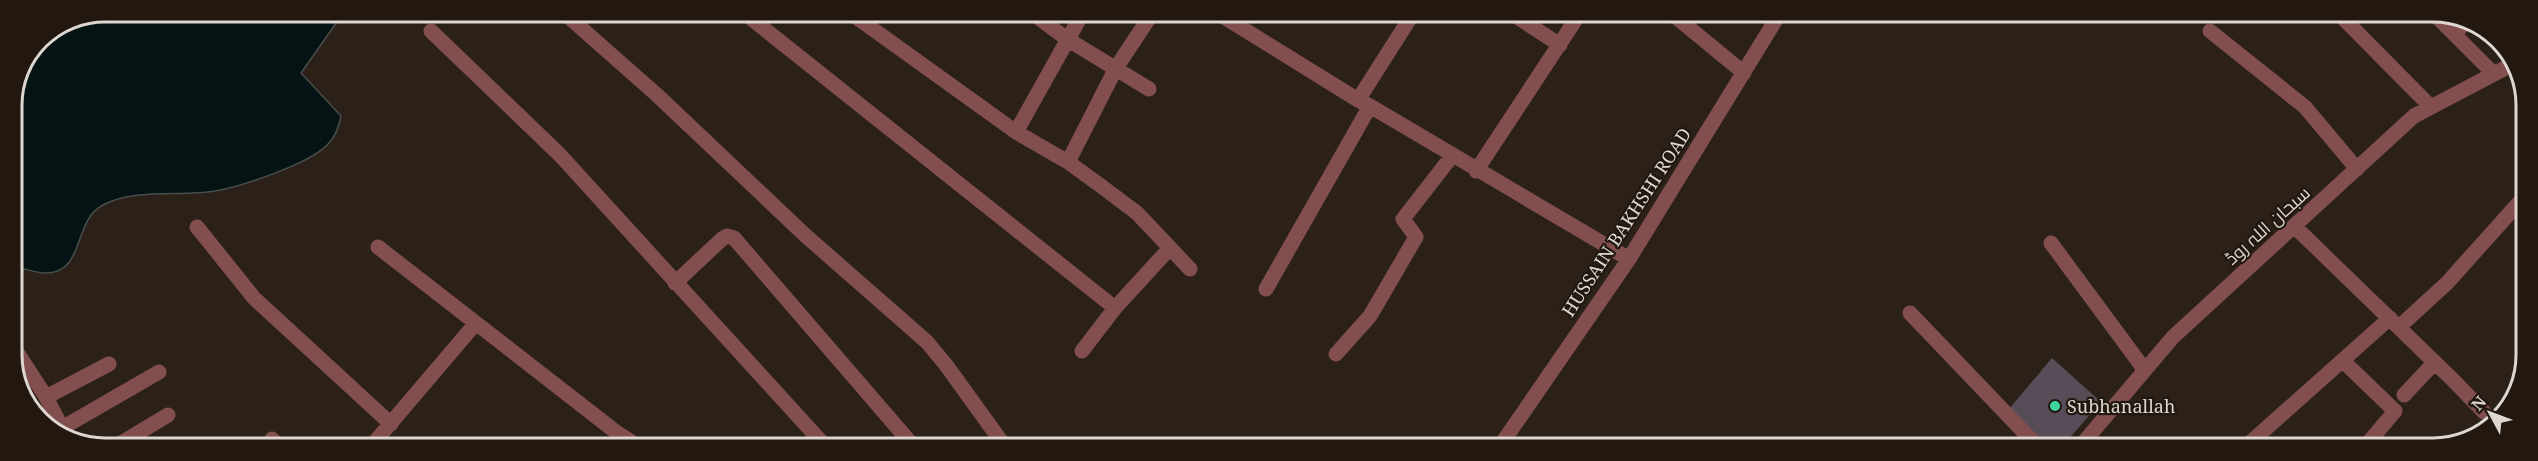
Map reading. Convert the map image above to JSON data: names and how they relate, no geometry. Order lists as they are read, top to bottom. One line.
{"streets":{"street":["HUSSAIN BAKHSHI ROAD","سبحان اللہ روڈ"]},"places":["Subhanallah"],"north":"top left"}
